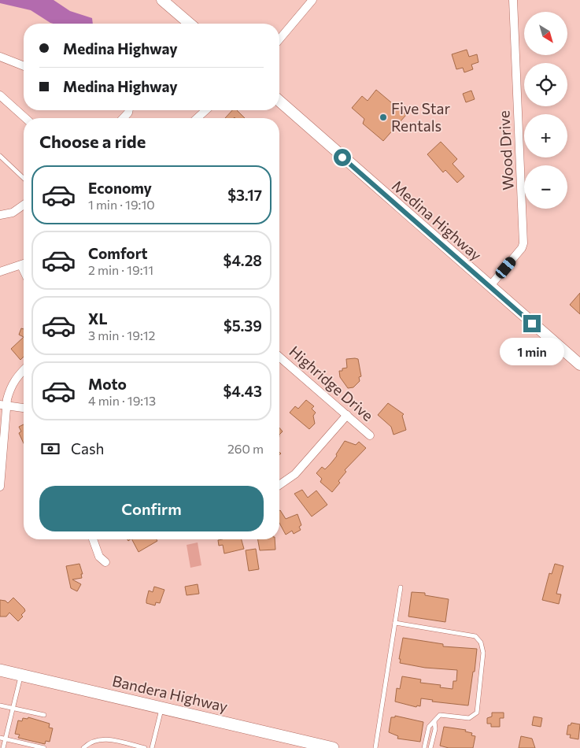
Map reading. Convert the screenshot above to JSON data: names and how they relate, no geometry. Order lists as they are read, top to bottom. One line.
{"streets":{"main road":["Medina Highway","Bandera Highway"],"street":["Wood Drive","Highridge Drive"]},"crossings":[["Wood Drive","Medina Highway"]],"places":["Five Star Rentals"],"north":"bottom right","page":{"map_buttons":["+","−"],"banner":["Medina Highway","Medina Highway"],"heading":"Choose a ride","list":[{"name":"Economy","note":"1 min · 19:10","value":"$3.17"},{"name":"Comfort","note":"2 min · 19:11","value":"$4.28"},{"name":"XL","note":"3 min · 19:12","value":"$5.39"},{"name":"Moto","note":"4 min · 19:13","value":"$4.43"}],"bubble":"1 min","pay":["Cash","260 m"],"buttons":"Confirm"}}
